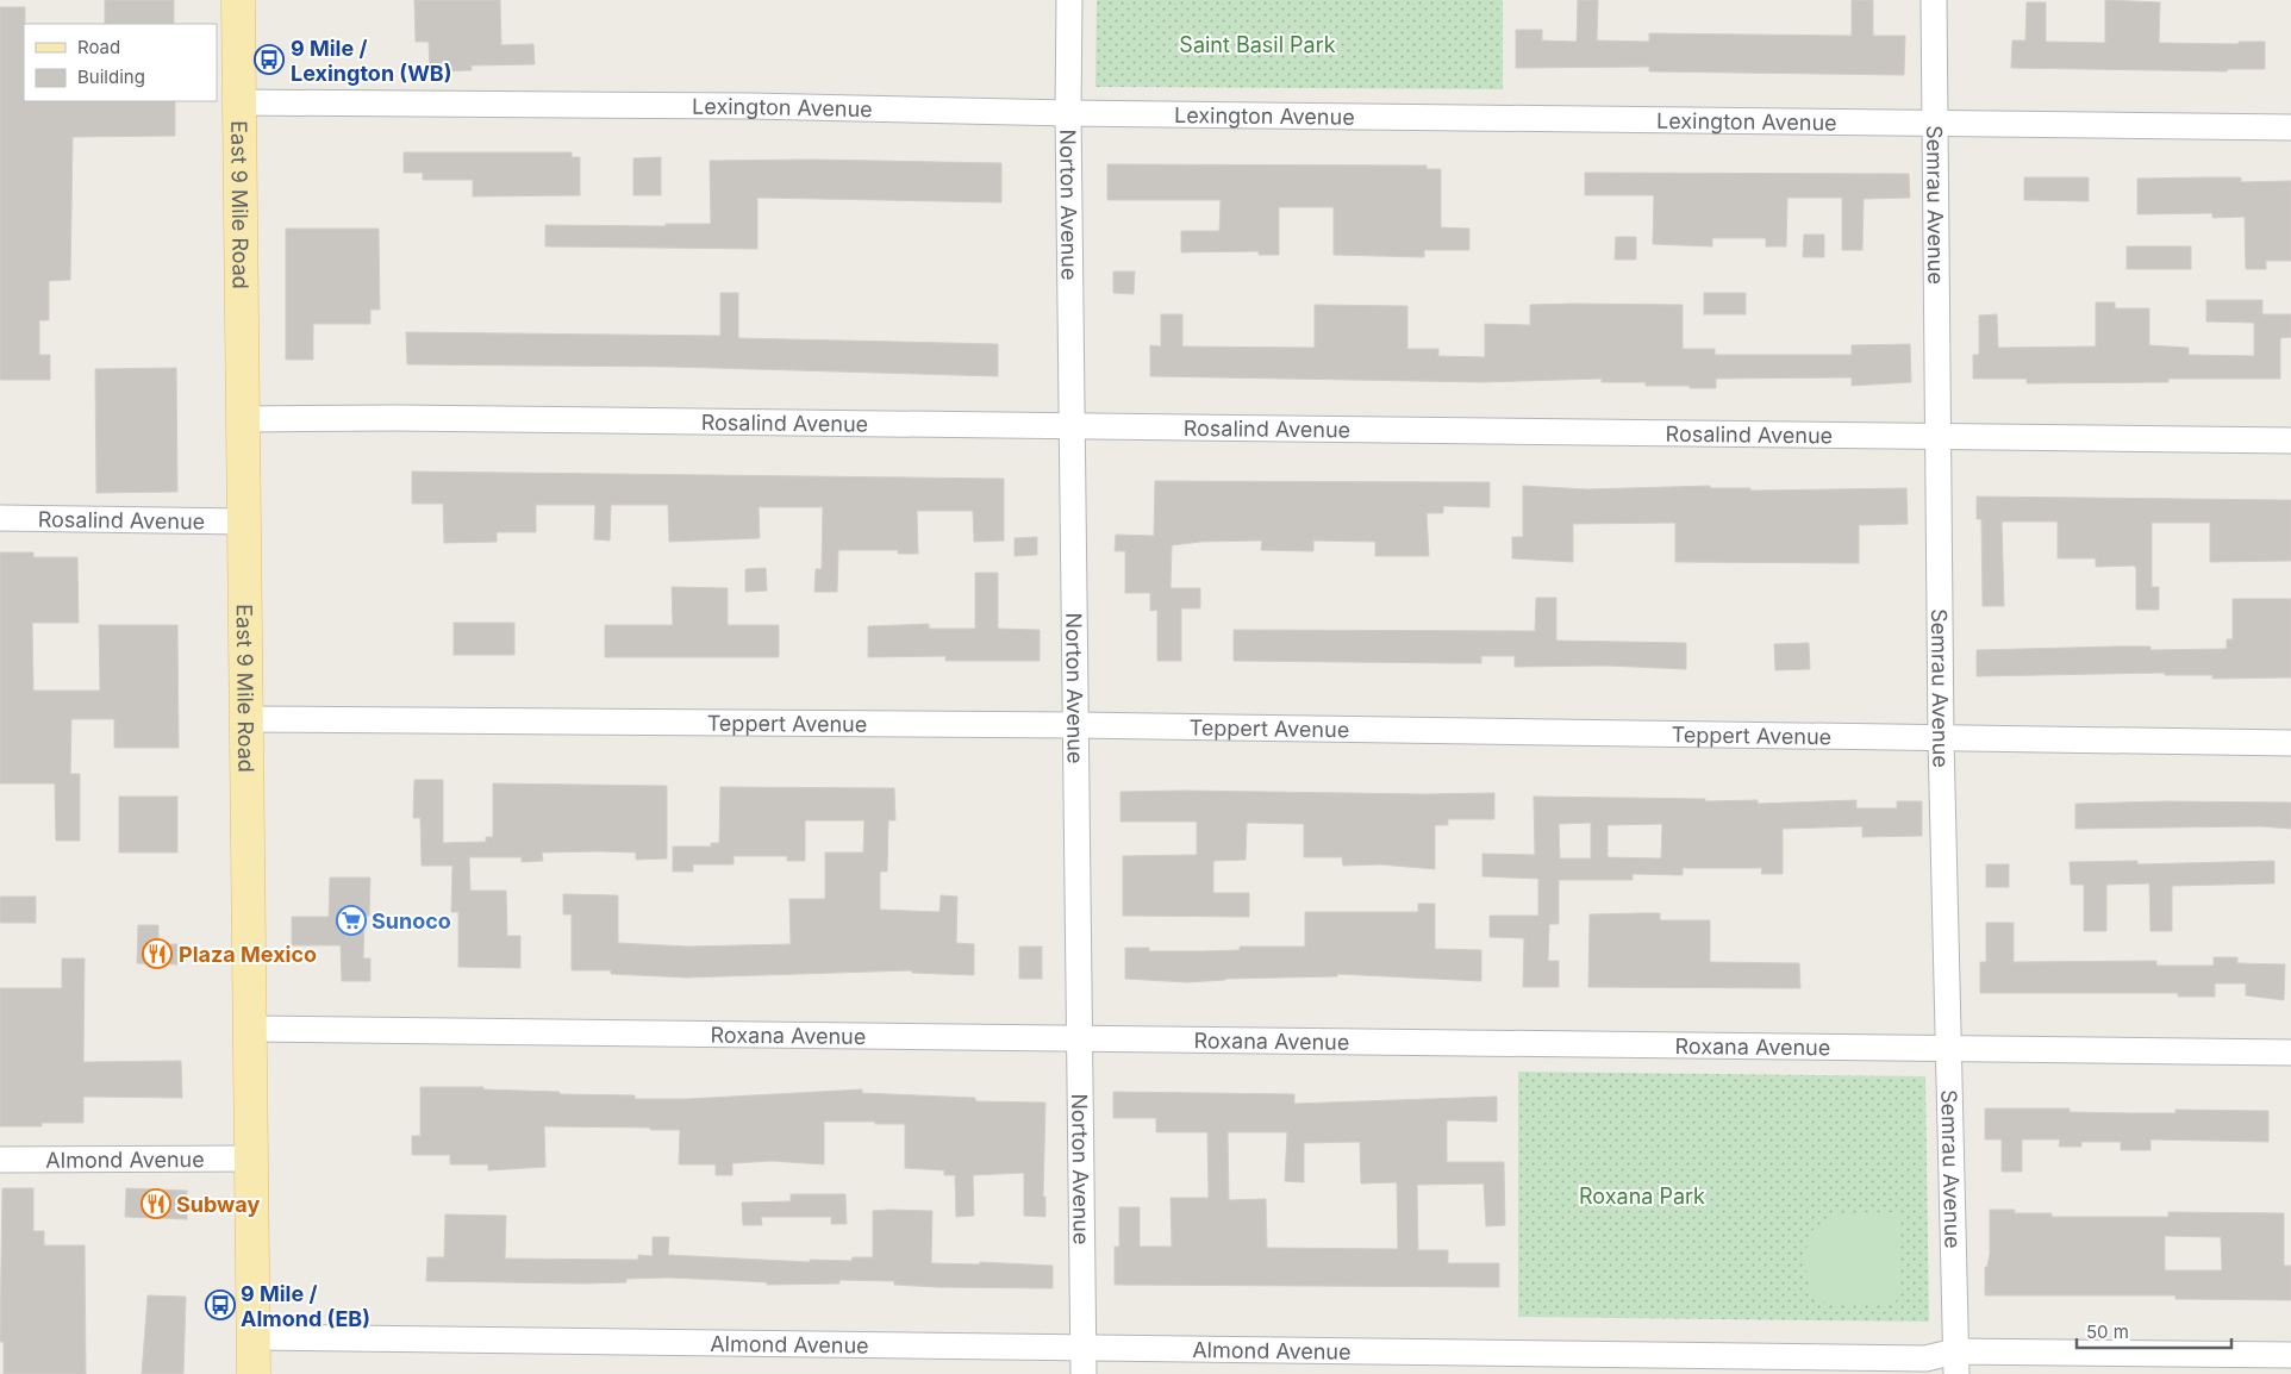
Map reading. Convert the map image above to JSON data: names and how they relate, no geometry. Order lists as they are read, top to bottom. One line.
{"streets":{"main road":["East 9 Mile Road"],"street":["Lexington Avenue","Norton Avenue","Semrau Avenue","Rosalind Avenue","Teppert Avenue","Roxana Avenue","Almond Avenue"]},"crossings":[["Lexington Avenue","East 9 Mile Road"],["Lexington Avenue","Norton Avenue"],["Lexington Avenue","Semrau Avenue"],["East 9 Mile Road","Rosalind Avenue"],["East 9 Mile Road","Teppert Avenue"],["East 9 Mile Road","Roxana Avenue"],["East 9 Mile Road","Almond Avenue"],["Norton Avenue","Rosalind Avenue"],["Norton Avenue","Teppert Avenue"],["Norton Avenue","Roxana Avenue"],["Norton Avenue","Almond Avenue"],["Semrau Avenue","Rosalind Avenue"],["Semrau Avenue","Teppert Avenue"],["Semrau Avenue","Roxana Avenue"],["Semrau Avenue","Almond Avenue"]],"parks":["Saint Basil Park","Roxana Park"],"places":{"bus stop":["9 Mile / Lexington (WB)","9 Mile / Almond (EB)"],"supermarket":["Sunoco"],"restaurant":["Plaza Mexico","Subway"]},"legend":["Road","Building"],"scale_bar":"50 m"}
